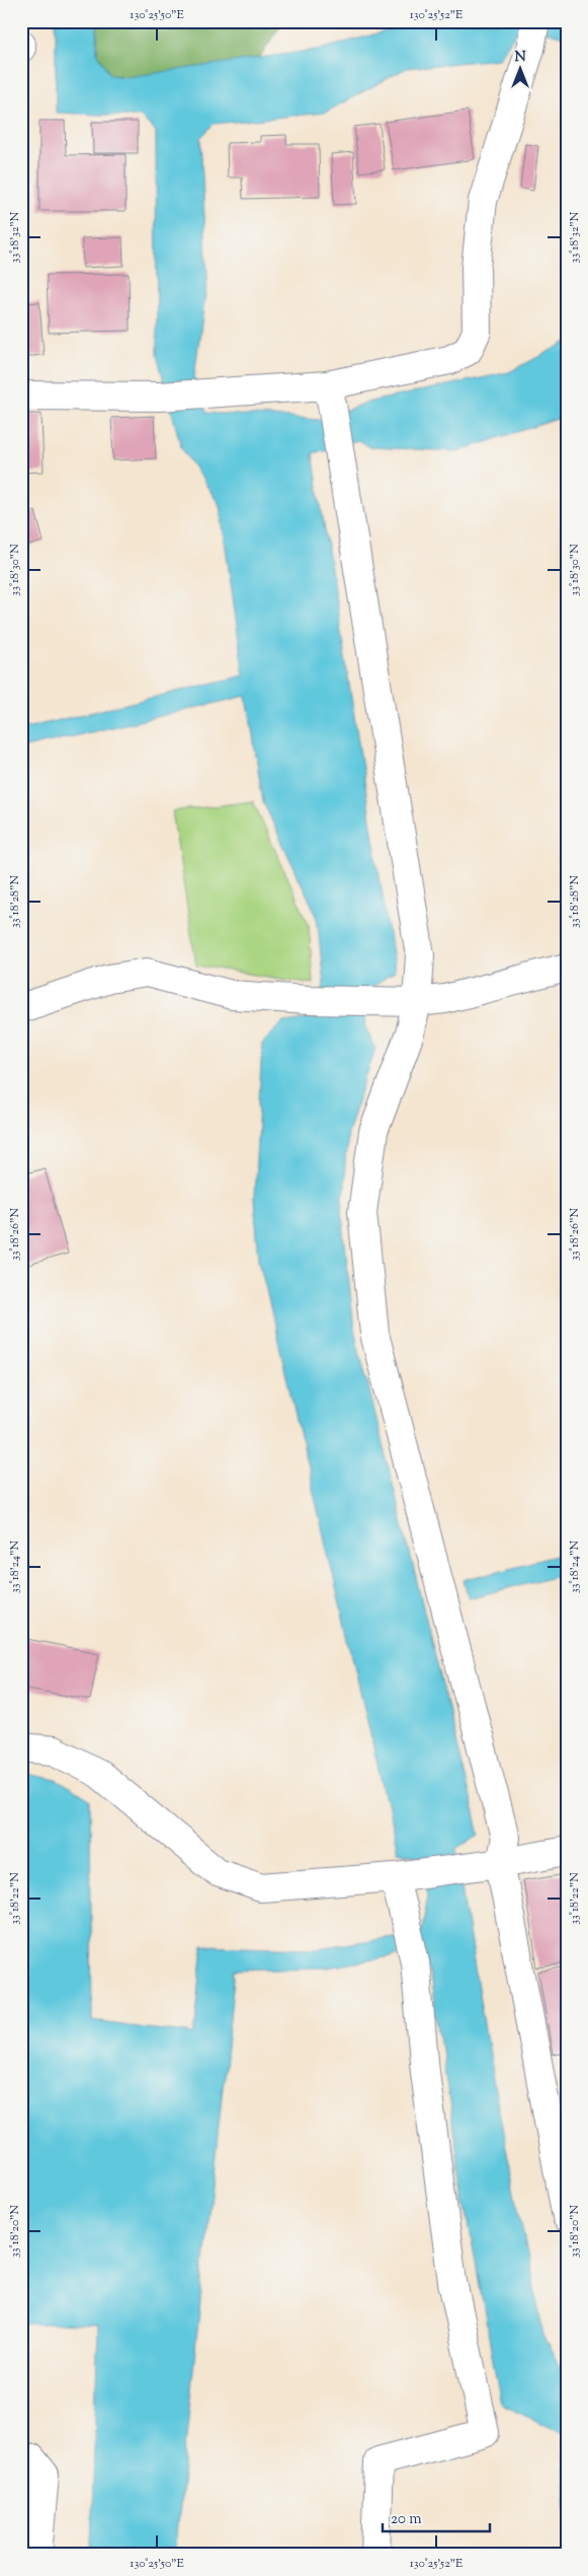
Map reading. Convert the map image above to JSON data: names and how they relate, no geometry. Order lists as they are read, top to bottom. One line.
{"scale_bar":"20 m","north":"top","coordinates":["130°25'50\"E","130°25'52\"E","33°18'32\"N","33°18'30\"N","33°18'28\"N","33°18'26\"N","33°18'24\"N","33°18'22\"N","33°18'20\"N"]}
